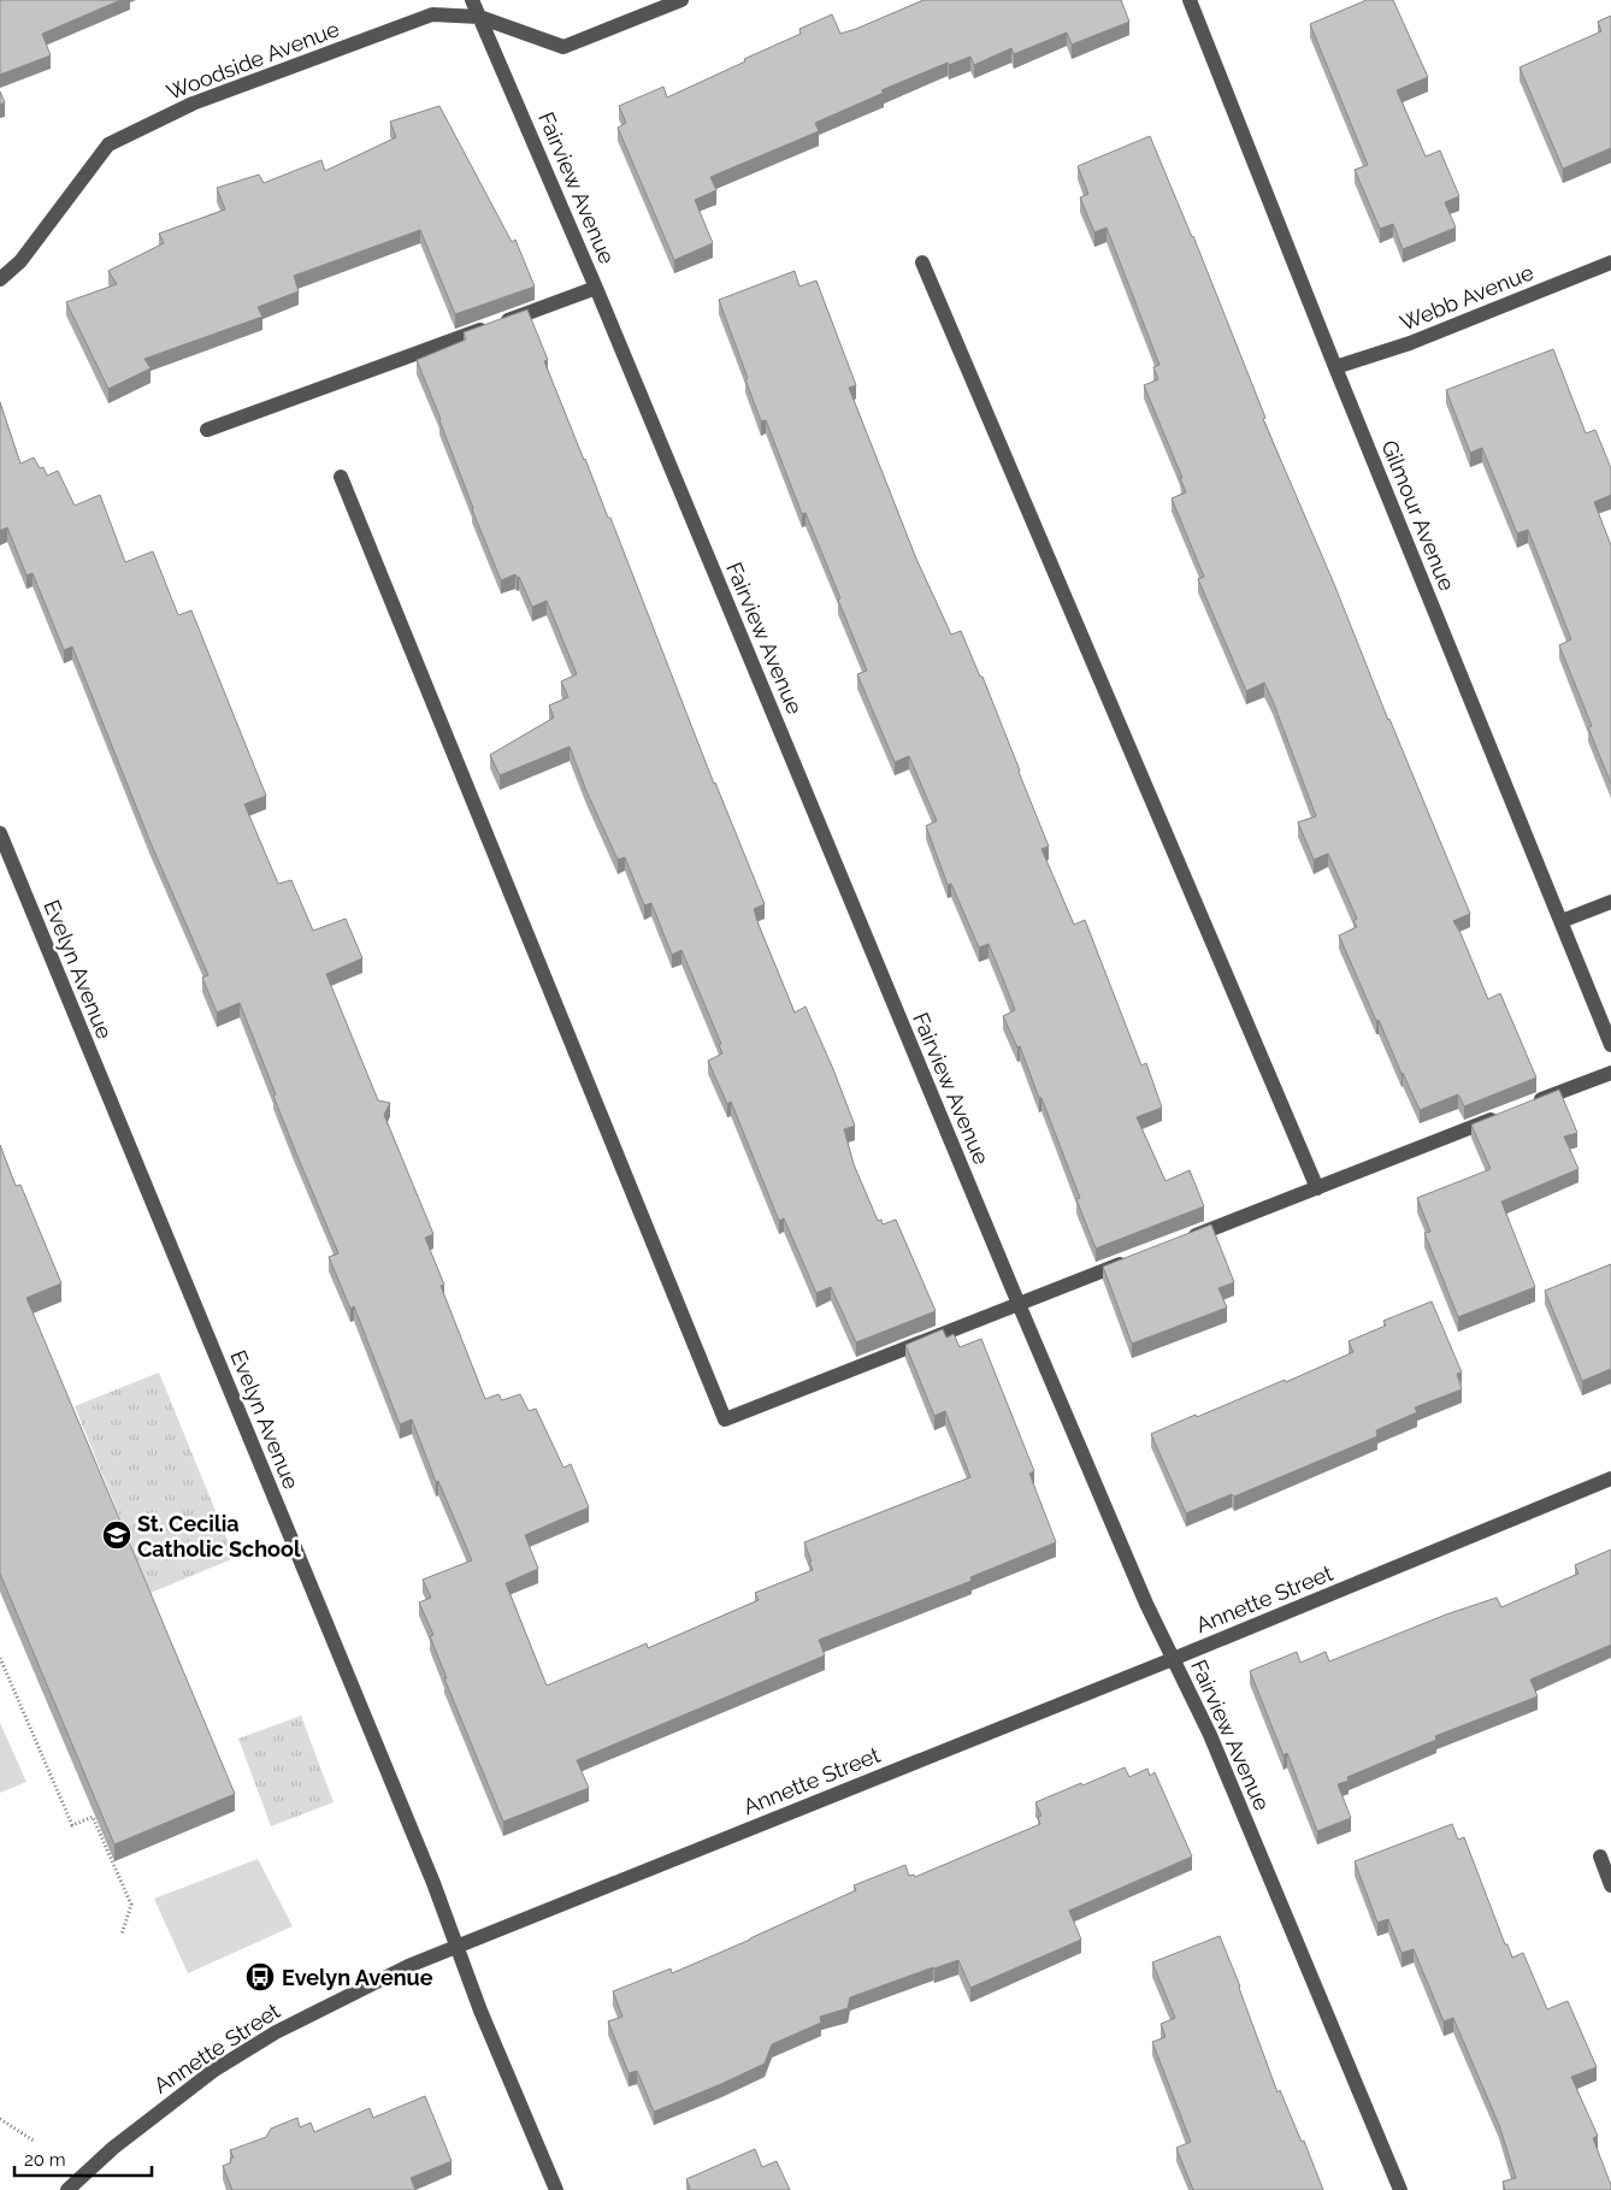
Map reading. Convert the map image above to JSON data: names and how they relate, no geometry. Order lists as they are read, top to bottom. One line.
{"streets":{"street":["Woodside Avenue","Fairview Avenue","Webb Avenue","Gilmour Avenue","Evelyn Avenue","Annette Street"]},"crossings":[["Woodside Avenue","Fairview Avenue"],["Fairview Avenue","Annette Street"],["Webb Avenue","Gilmour Avenue"],["Evelyn Avenue","Annette Street"]],"places":{"school or university":["St. Cecilia Catholic School"],"bus stop":["Evelyn Avenue"]},"scale_bar":"20 m"}
